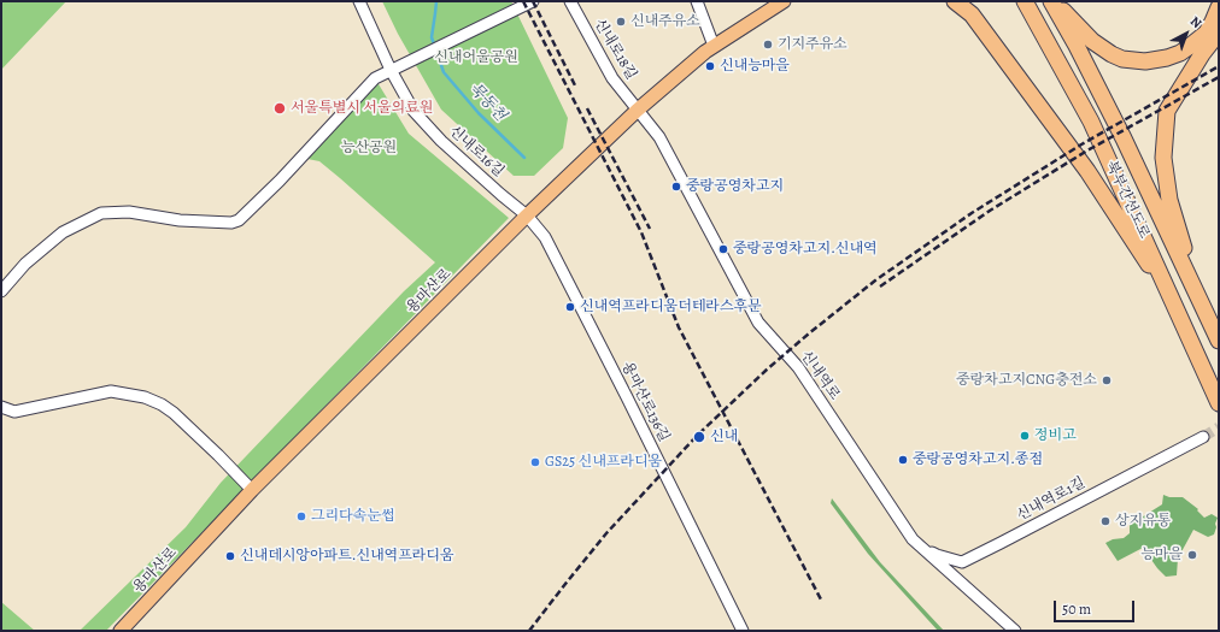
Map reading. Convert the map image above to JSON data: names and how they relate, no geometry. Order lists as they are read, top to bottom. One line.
{"streets":{"highway":["북부간선도로"],"main road":["용마산로"],"street":["신내로18길","신내로16길","신내역로","용마산로136길","신내역로1길"]},"crossings":[["신내로18길","용마산로"],["신내로18길","신내역로"],["신내로16길","용마산로"],["신내로16길","용마산로136길"],["용마산로","신내역로"],["용마산로","용마산로136길"],["신내역로","신내역로1길"]],"water":["묵동천"],"parks":["신내어울공원","능산공원"],"places":["신내주유소","기지주유소","신내능마을","서울특별시 서울의료원","중랑공영차고지","중랑공영차고지.신내역","신내역프라디움더테라스후문","중랑차고지CNG충전소","정비고","신내","중랑공영차고지.종점","GS25 신내프라디움","그리다속눈썹","상지유통","능마을","신내데시앙아파트.신내역프라디움"],"scale_bar":"50 m","north":"top right"}
